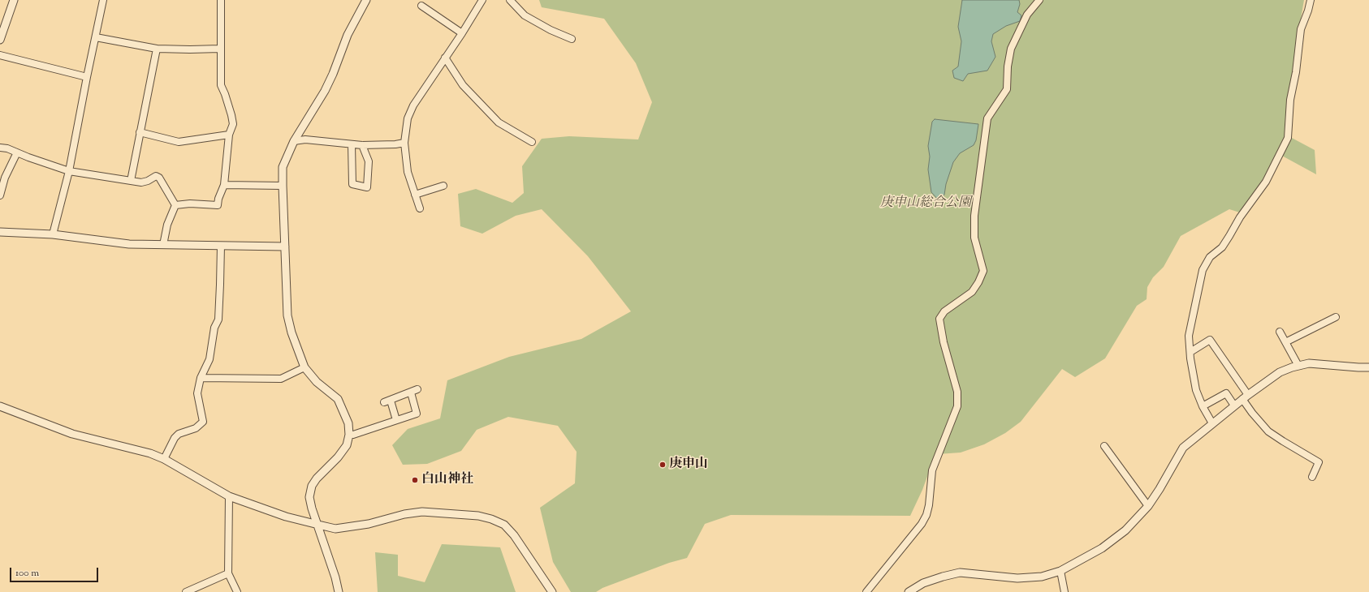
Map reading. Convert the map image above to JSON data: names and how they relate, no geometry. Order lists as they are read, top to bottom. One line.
{"parks":["庚申山総合公園"],"places":["庚申山","白山神社"],"scale_bar":"100 m"}
